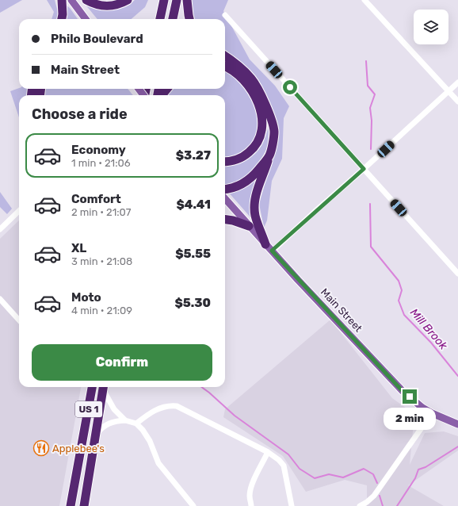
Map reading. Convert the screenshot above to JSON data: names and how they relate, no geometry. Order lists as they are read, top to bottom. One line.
{"streets":{"highway":["US 1"],"main road":["Main Street"]},"water":["Mill Brook"],"places":{"restaurant":["Applebee's"]},"page":{"banner":["Philo Boulevard","Main Street"],"heading":"Choose a ride","list":[{"name":"Economy","note":"1 min · 21:06","value":"$3.27"},{"name":"Comfort","note":"2 min · 21:07","value":"$4.41"},{"name":"XL","note":"3 min · 21:08","value":"$5.55"},{"name":"Moto","note":"4 min · 21:09","value":"$5.30"}],"buttons":"Confirm","bubble":"2 min"}}
